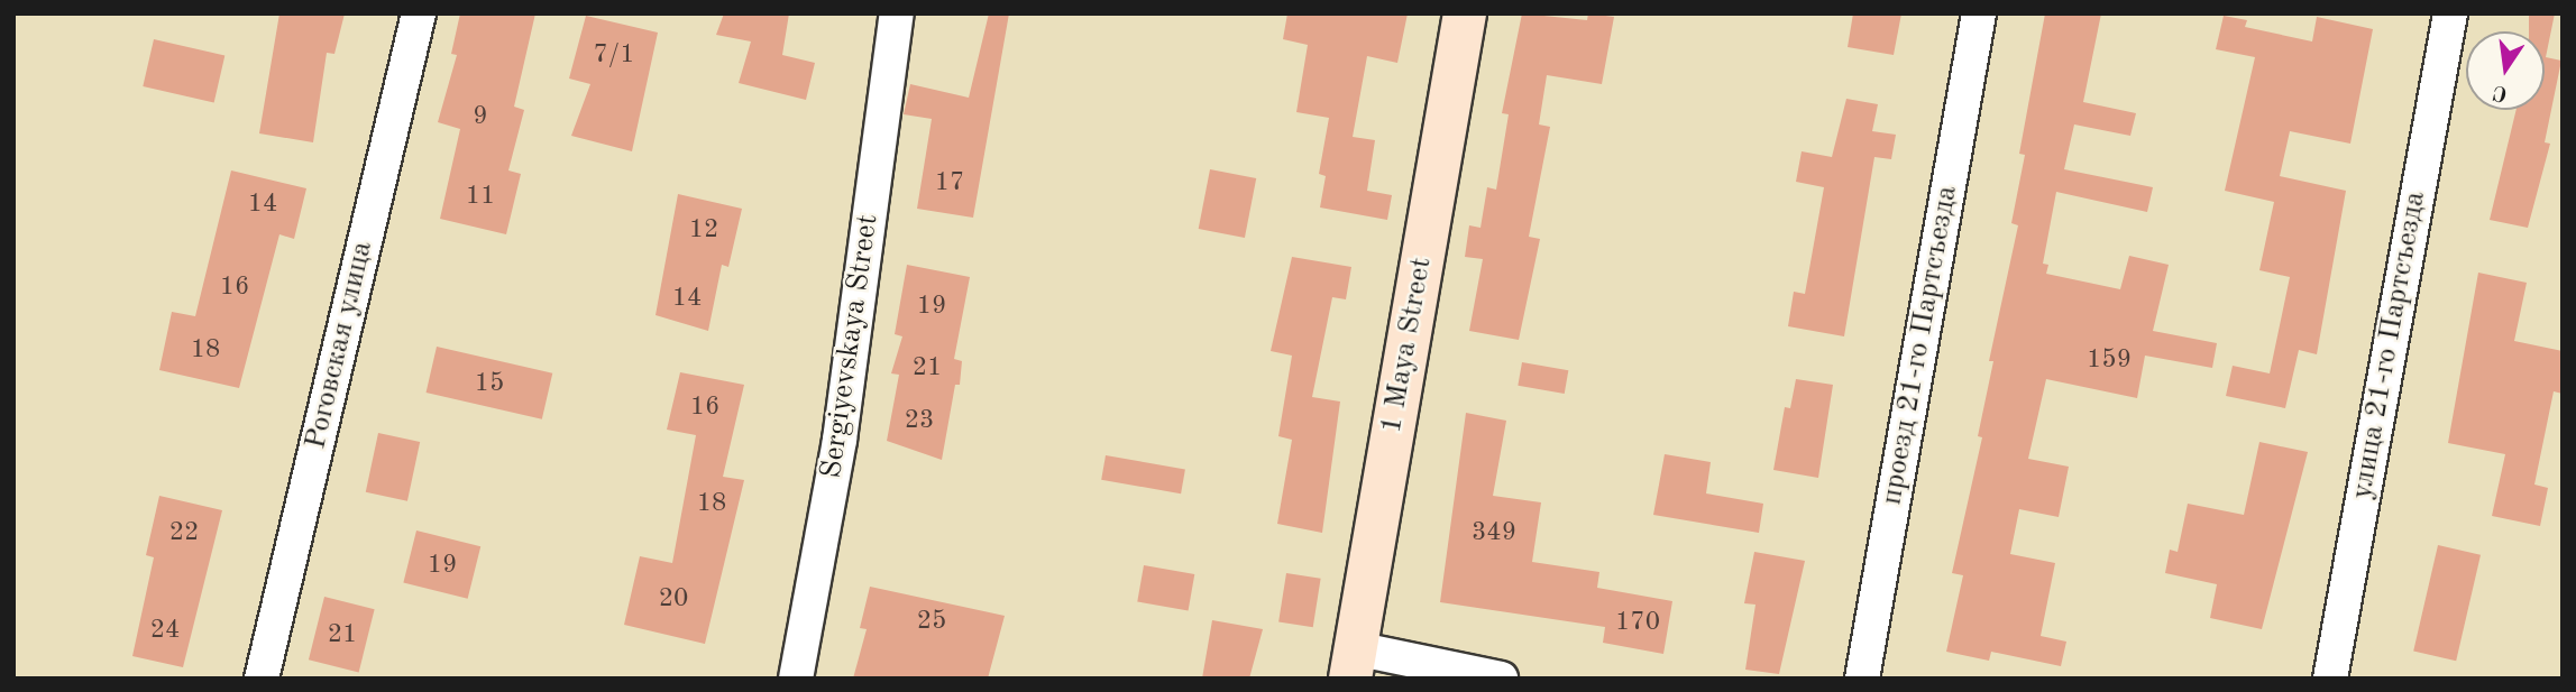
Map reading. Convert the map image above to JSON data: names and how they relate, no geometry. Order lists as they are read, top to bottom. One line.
{"streets":{"street":["Роговская улица","1 Maya Street","проезд 21-го Партсъезда","улица 21-го Партсъезда","Sergiyevskaya Street"]},"house_numbers":["7/1","9","17","11","14","12","16","14","19","18","159","21","15","16","23","18","22","349","19","20","25","170","24","21"],"north":"bottom"}
